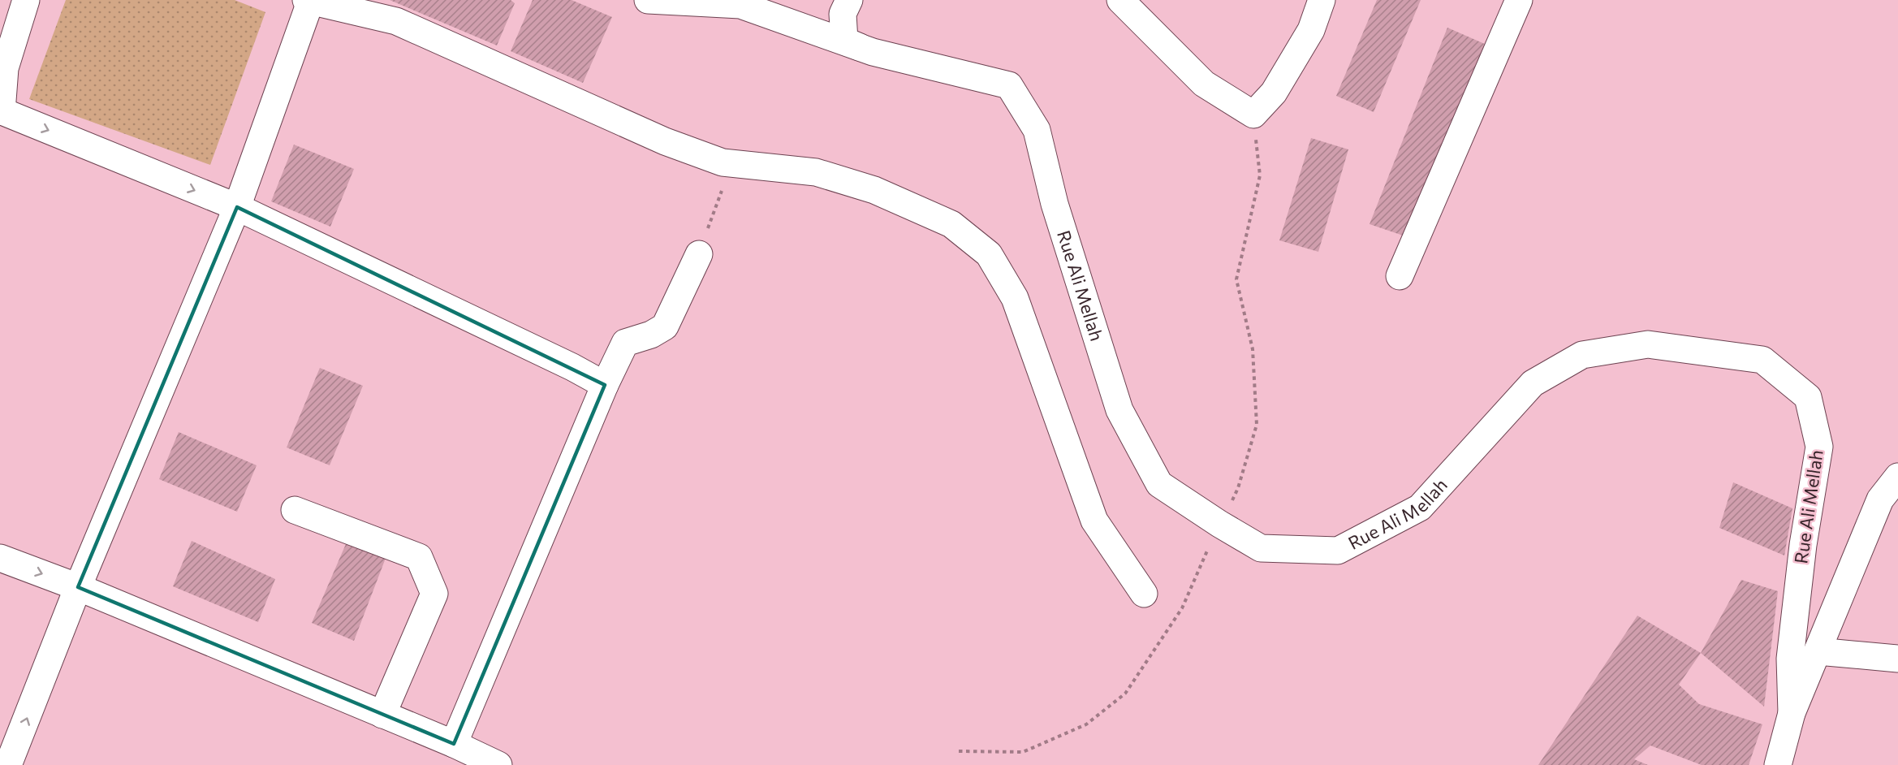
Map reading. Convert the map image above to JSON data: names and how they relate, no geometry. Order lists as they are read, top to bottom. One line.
{"streets":{"street":["Rue Ali Mellah"]}}
